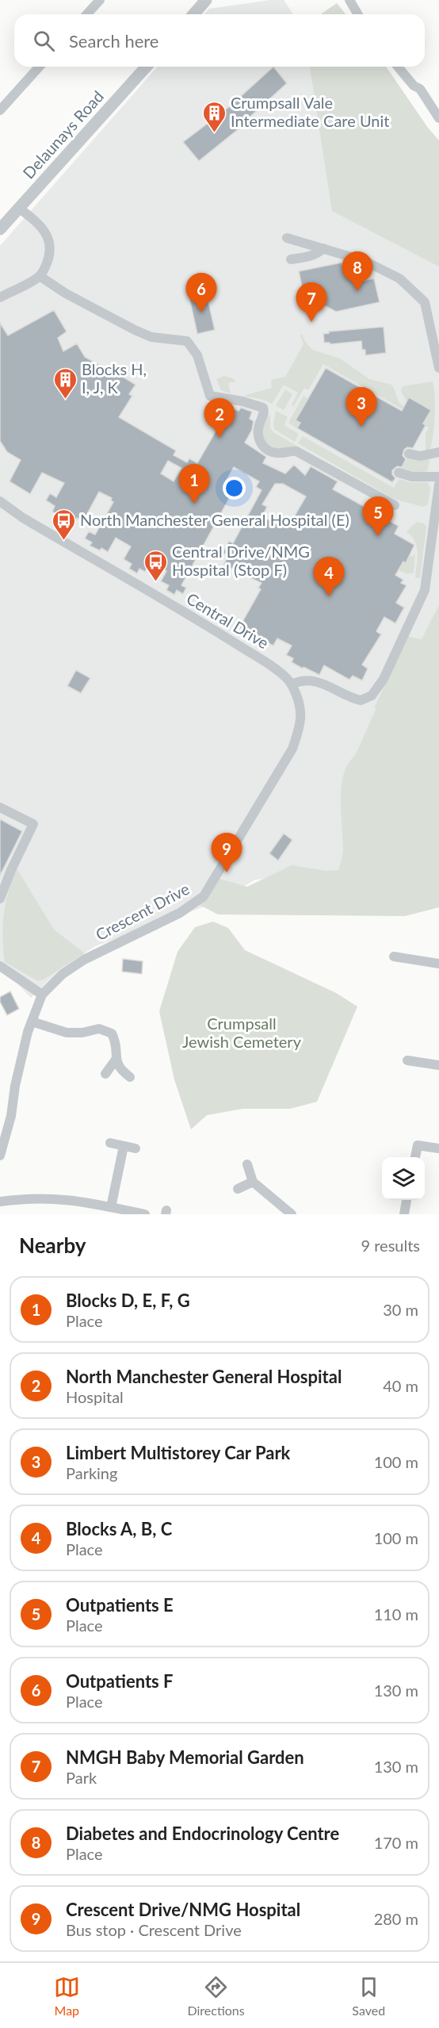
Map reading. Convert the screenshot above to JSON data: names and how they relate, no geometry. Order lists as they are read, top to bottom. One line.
{"streets":{"street":["Delaunays Road","Central Drive","Crescent Drive"]},"crossings":[["Central Drive","Crescent Drive"]],"parks":["Crumpsall Jewish Cemetery"],"places":{"building":["Crumpsall Vale Intermediate Care Unit","Blocks H, I, J, K"],"bus stop":["North Manchester General Hospital (E)","Central Drive/NMG Hospital (Stop F)"]},"page":{"search":"Search here","pins":["8","6","7","3","2","1","5","4","9"],"heading":["Nearby","9 results"],"list":[{"mark":"1","name":"Blocks D, E, F, G","note":"Place","value":"30 m"},{"mark":"2","name":"North Manchester General Hospital","note":"Hospital","value":"40 m"},{"mark":"3","name":"Limbert Multistorey Car Park","note":"Parking","value":"100 m"},{"mark":"4","name":"Blocks A, B, C","note":"Place","value":"100 m"},{"mark":"5","name":"Outpatients E","note":"Place","value":"110 m"},{"mark":"6","name":"Outpatients F","note":"Place","value":"130 m"},{"mark":"7","name":"NMGH Baby Memorial Garden","note":"Park","value":"130 m"},{"mark":"8","name":"Diabetes and Endocrinology Centre","note":"Place","value":"170 m"},{"mark":"9","name":"Crescent Drive/NMG Hospital","note":"Bus stop · Crescent Drive","value":"280 m"}],"nav":["Map","Directions","Saved"]}}
